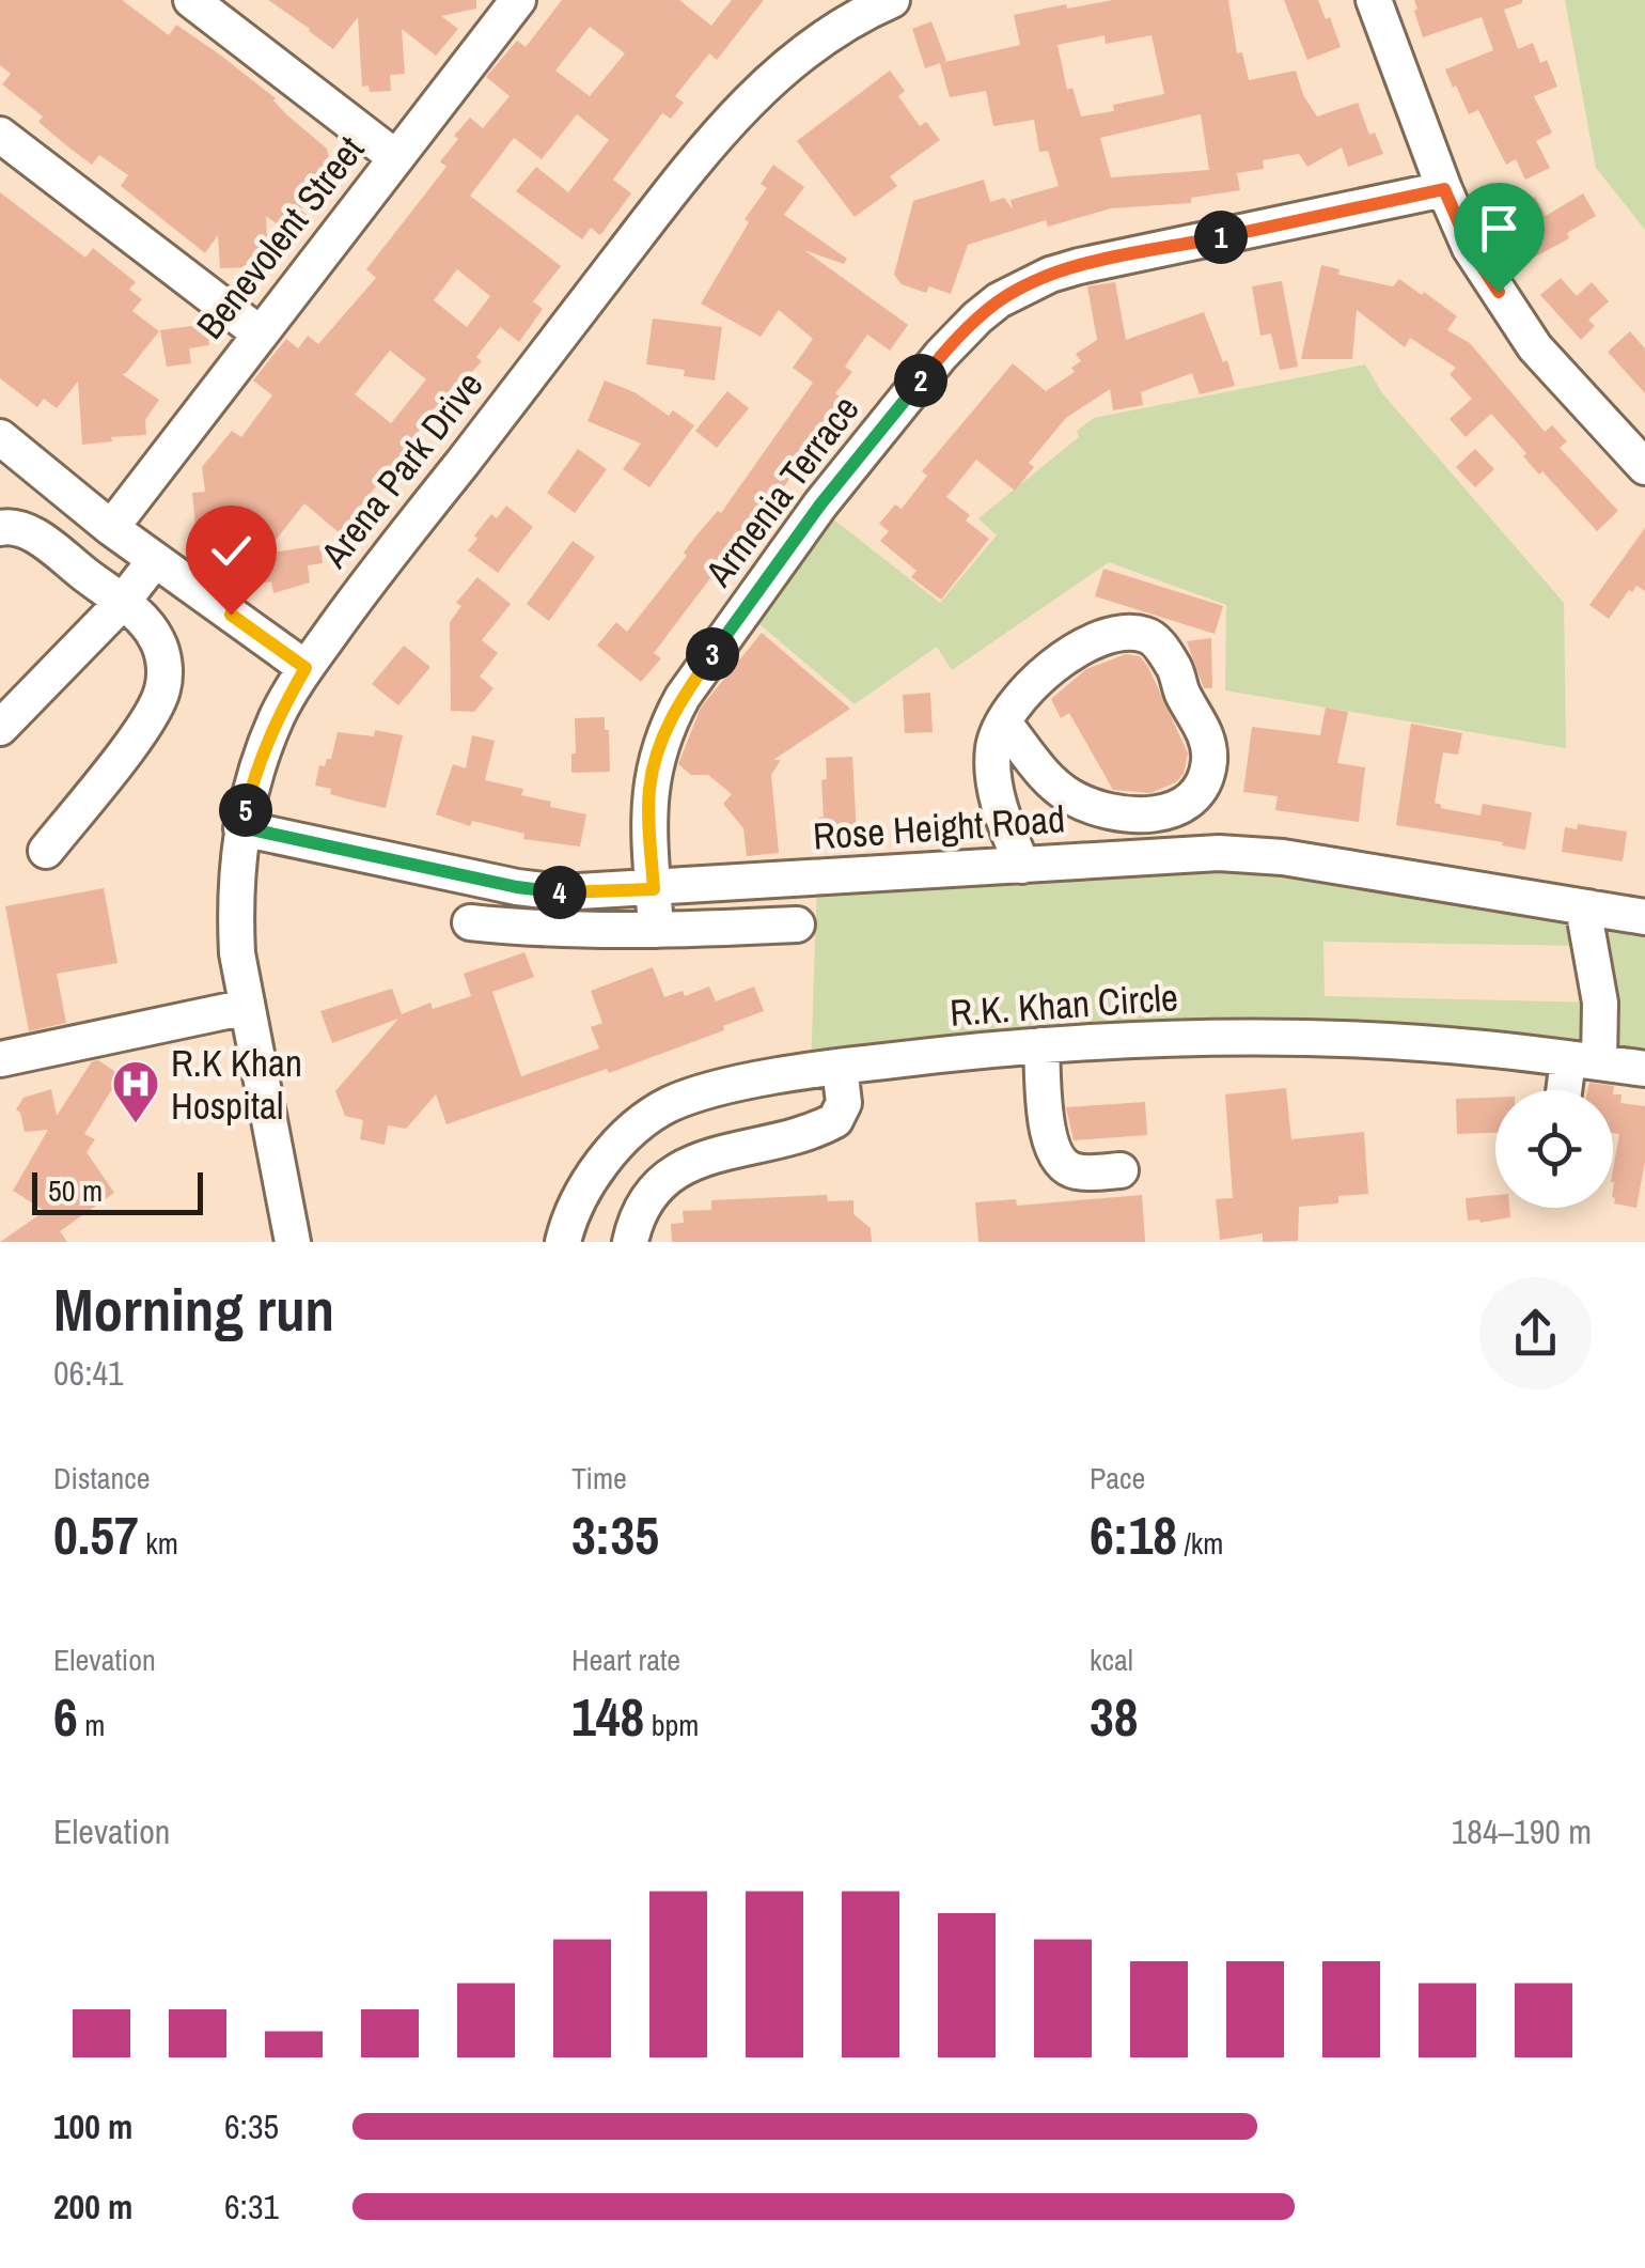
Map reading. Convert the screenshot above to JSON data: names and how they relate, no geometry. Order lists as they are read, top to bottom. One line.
{"streets":{"street":["Benevolent Street","Arena Park Drive","Armenia Terrace","Rose Height Road","R.K. Khan Circle"]},"crossings":[["Arena Park Drive","Rose Height Road"],["Armenia Terrace","Rose Height Road"]],"places":{"hospital":["R.K Khan Hospital"]},"scale_bar":"50 m","page":{"pins":["1","2","3","5","4"],"scale":"50 m","heading":["Morning run","06:41"],"stats":[["Distance","0.57 km"],["Time","3:35"],["Pace","6:18 /km"],["Elevation","6 m"],["Heart rate","148 bpm"],["kcal","38"]],"chart":["Elevation","184–190 m"],"list":[{"name":"100 m","note":"6:35"},{"name":"200 m","note":"6:31"}]}}
